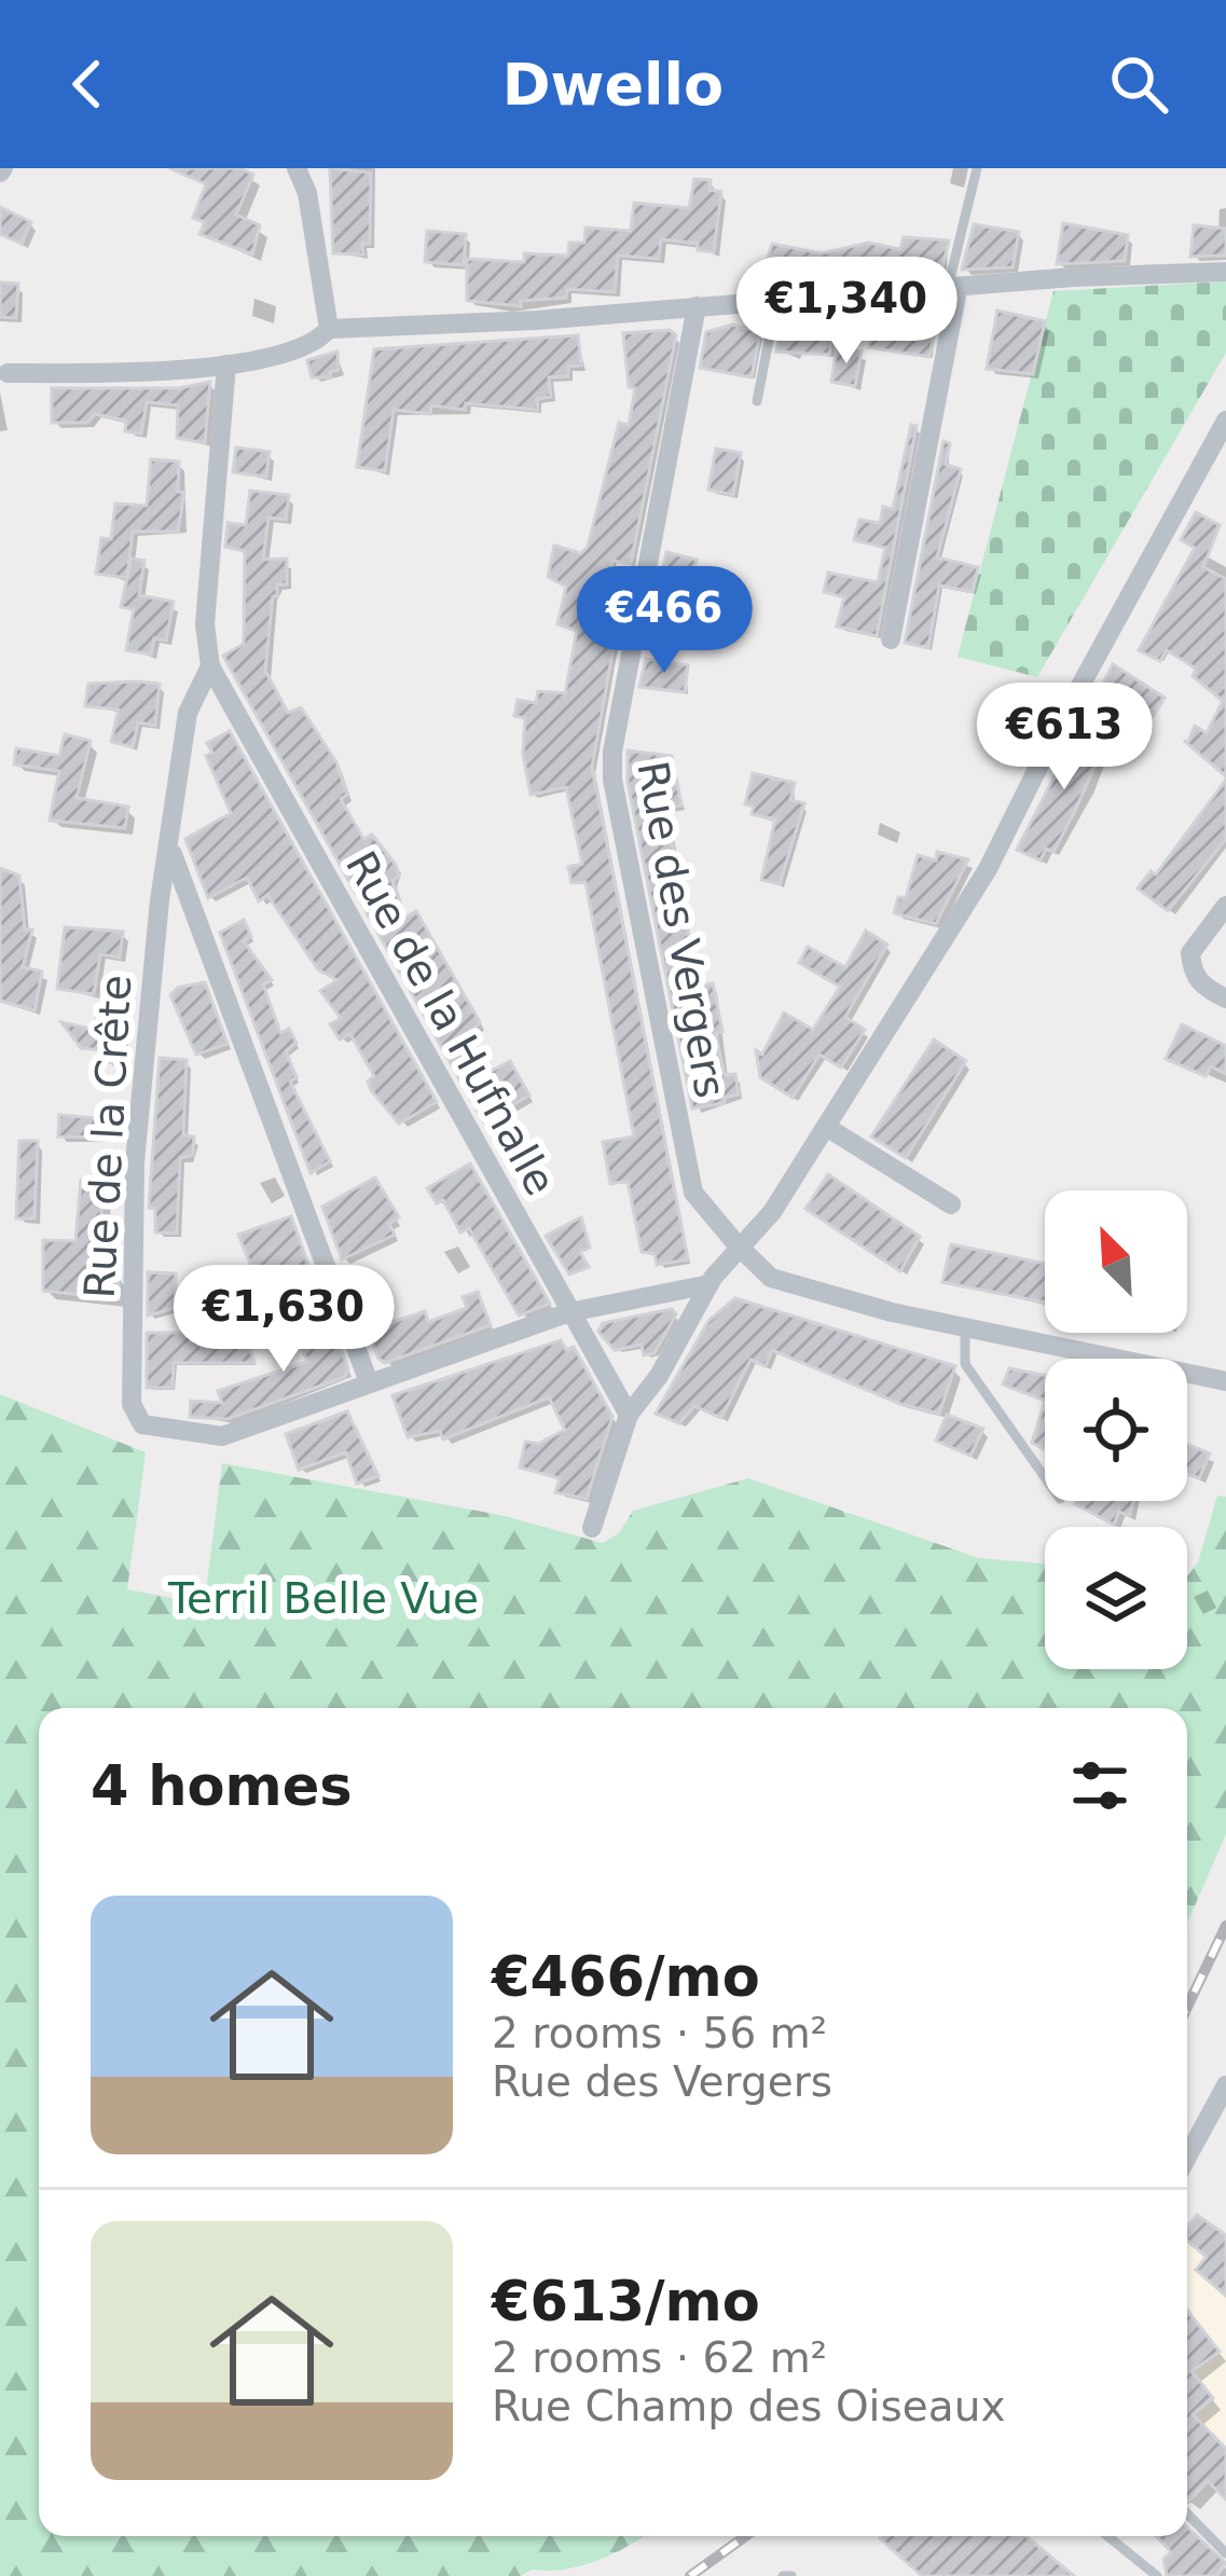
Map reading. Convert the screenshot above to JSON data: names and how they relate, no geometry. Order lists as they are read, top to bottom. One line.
{"streets":{"street":["Rue des Vergers","Rue de la Hufnalle","Rue de la Crête"]},"crossings":[["Rue de la Hufnalle","Rue de la Crête"]],"parks":["Terril Belle Vue"],"north":"top left","page":{"header":"Dwello","price":["€1,340","€466","€613","€1,630"],"heading":"4 homes","list":[{"name":"€466/mo","note":"2 rooms · 56 m² · Rue des Vergers"},{"name":"€613/mo","note":"2 rooms · 62 m² · Rue Champ des Oiseaux"}]}}
